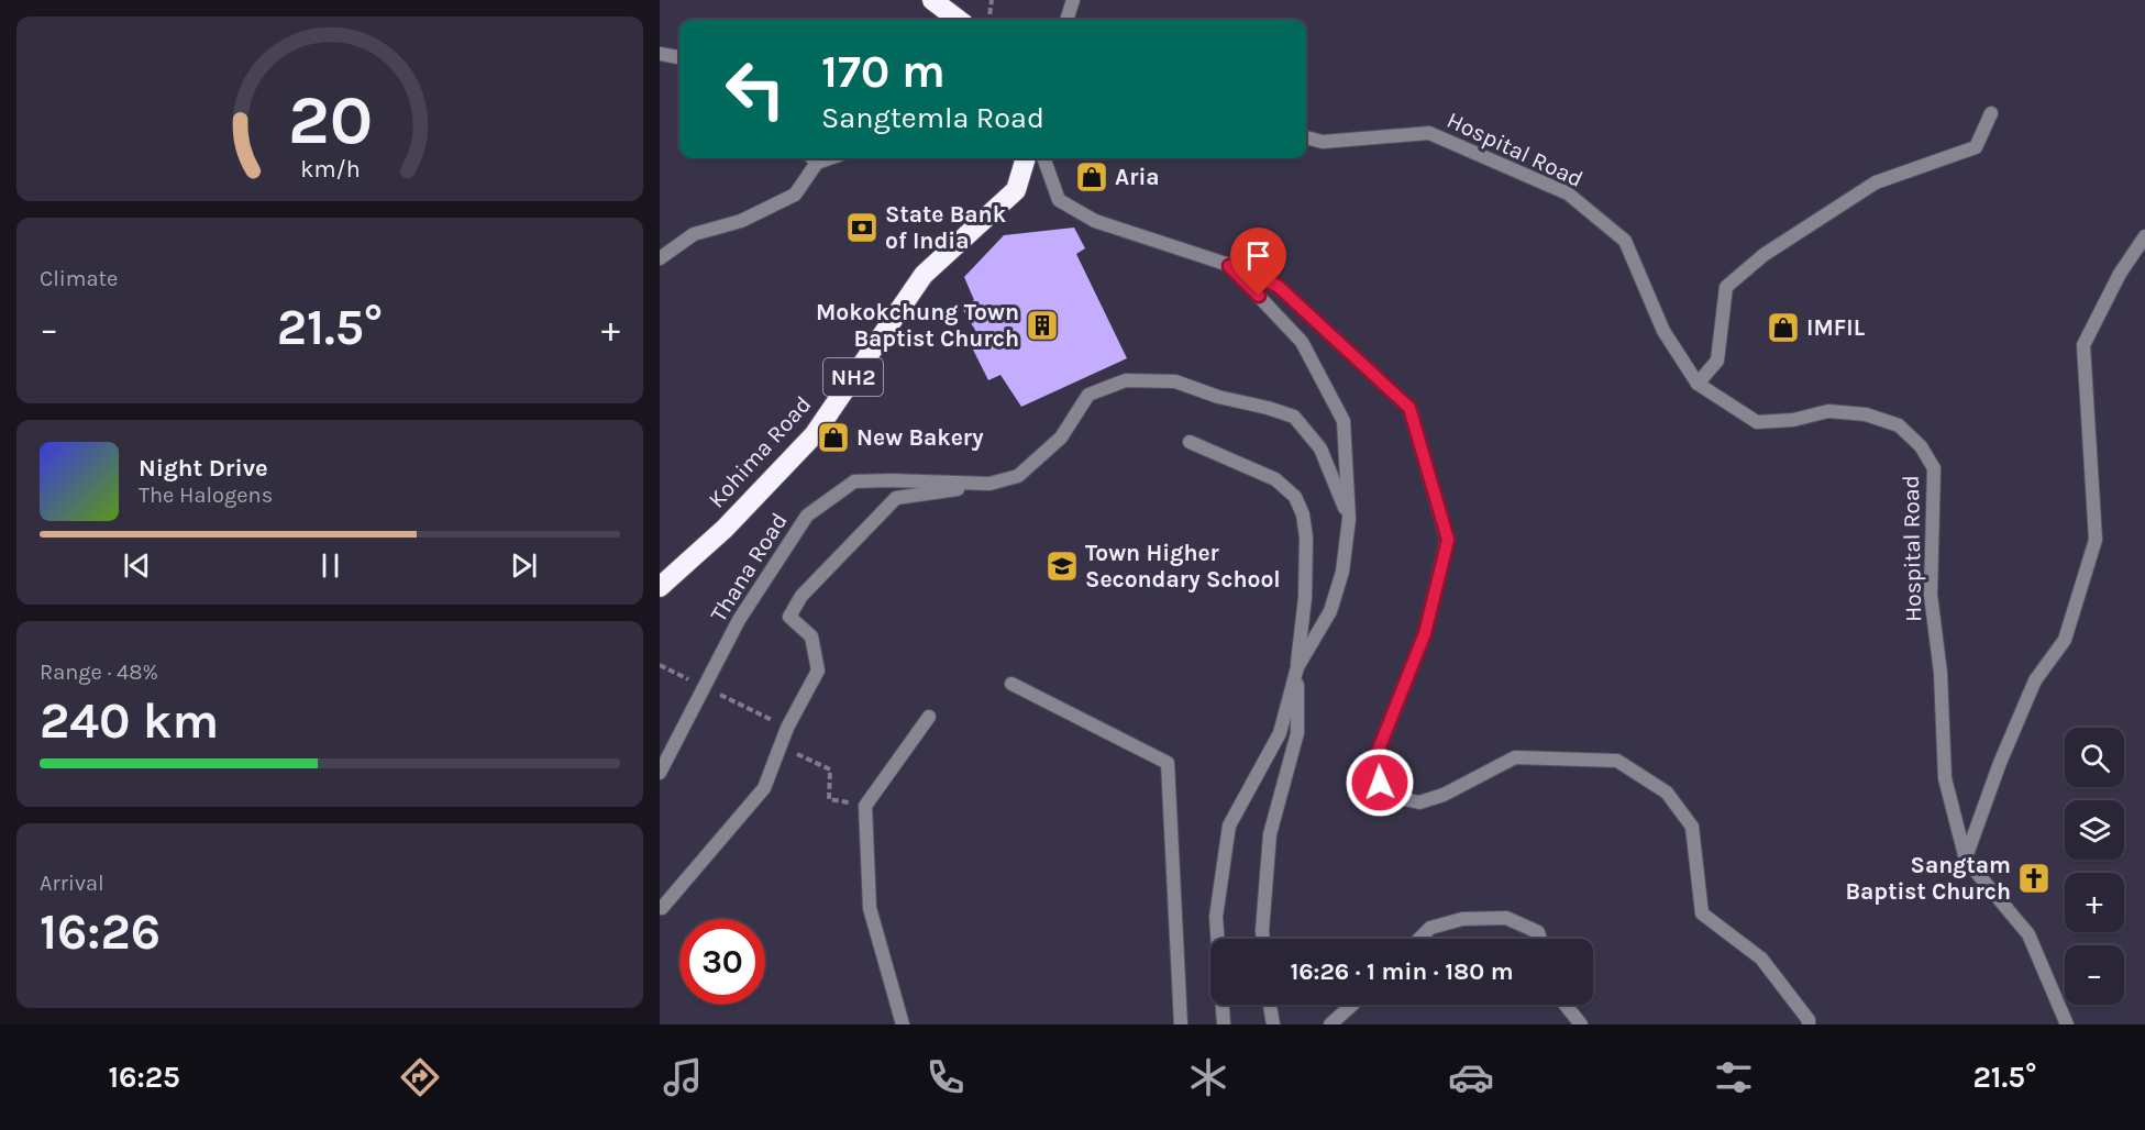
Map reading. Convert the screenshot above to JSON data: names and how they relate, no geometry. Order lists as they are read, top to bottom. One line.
{"streets":{"highway":["NH2","Kohima Road"],"street":["Hospital Road","Thana Road"]},"places":{"shop":["Aria","IMFIL","New Bakery"],"bank":["State Bank of India"],"building":["Mokokchung Town Baptist Church"],"school or university":["Town Higher Secondary School"],"church":["Sangtam Baptist Church"]},"page":{"turn":["170 m","Sangtemla Road"],"tile":["Climate",["Range · 48%","240 km"],["Arrival","16:26"]],"heat":["−","21.5°","+"],"song":["Night Drive","The Halogens"],"map_buttons":["+","−"],"limit":"30","trip":"16:26 · 1 min · 180 m","tabs":["16:25","21.5°"],"gauge":["20","km/h"]}}
